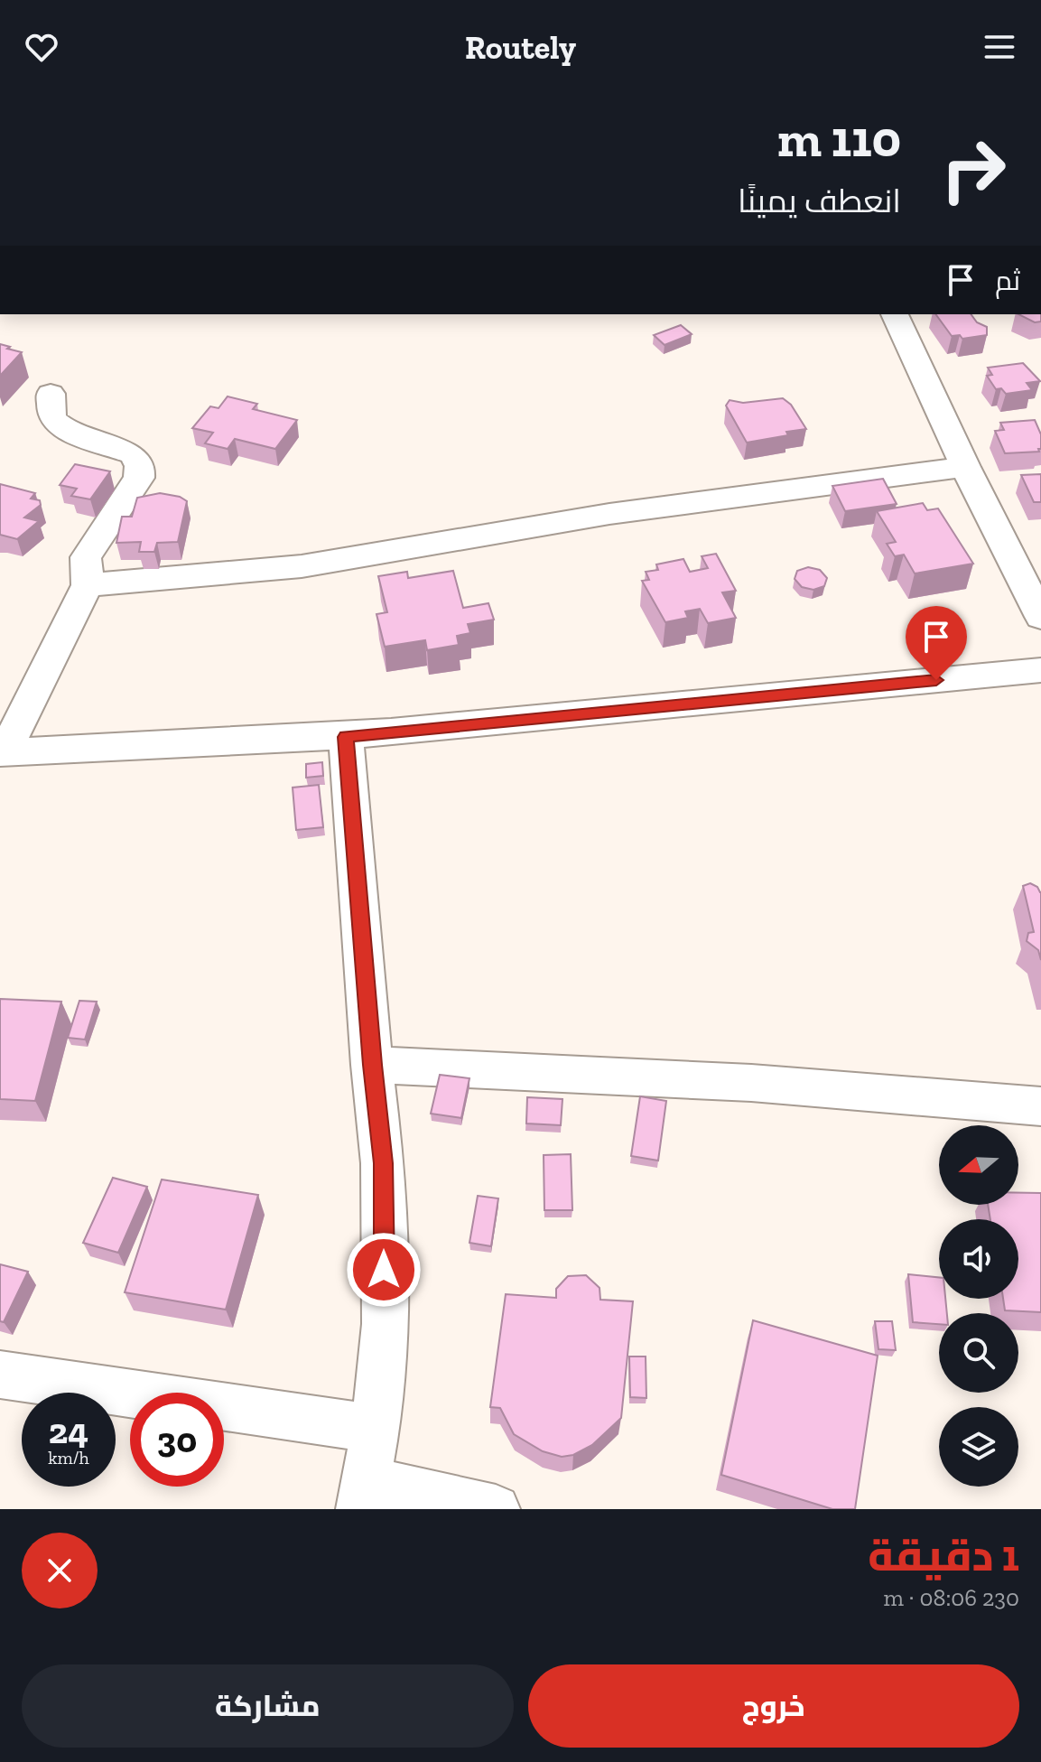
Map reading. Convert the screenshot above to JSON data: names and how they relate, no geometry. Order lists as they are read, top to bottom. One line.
{"north":"left","page":{"header":"Routely","turn":["110 m","انعطف يمينًا"],"then":"ثم","speed":"24 km/h","limit":"30","heading":["1 دقيقة","230 m · 08:06"],"buttons":["خروج","مشاركة"]}}
